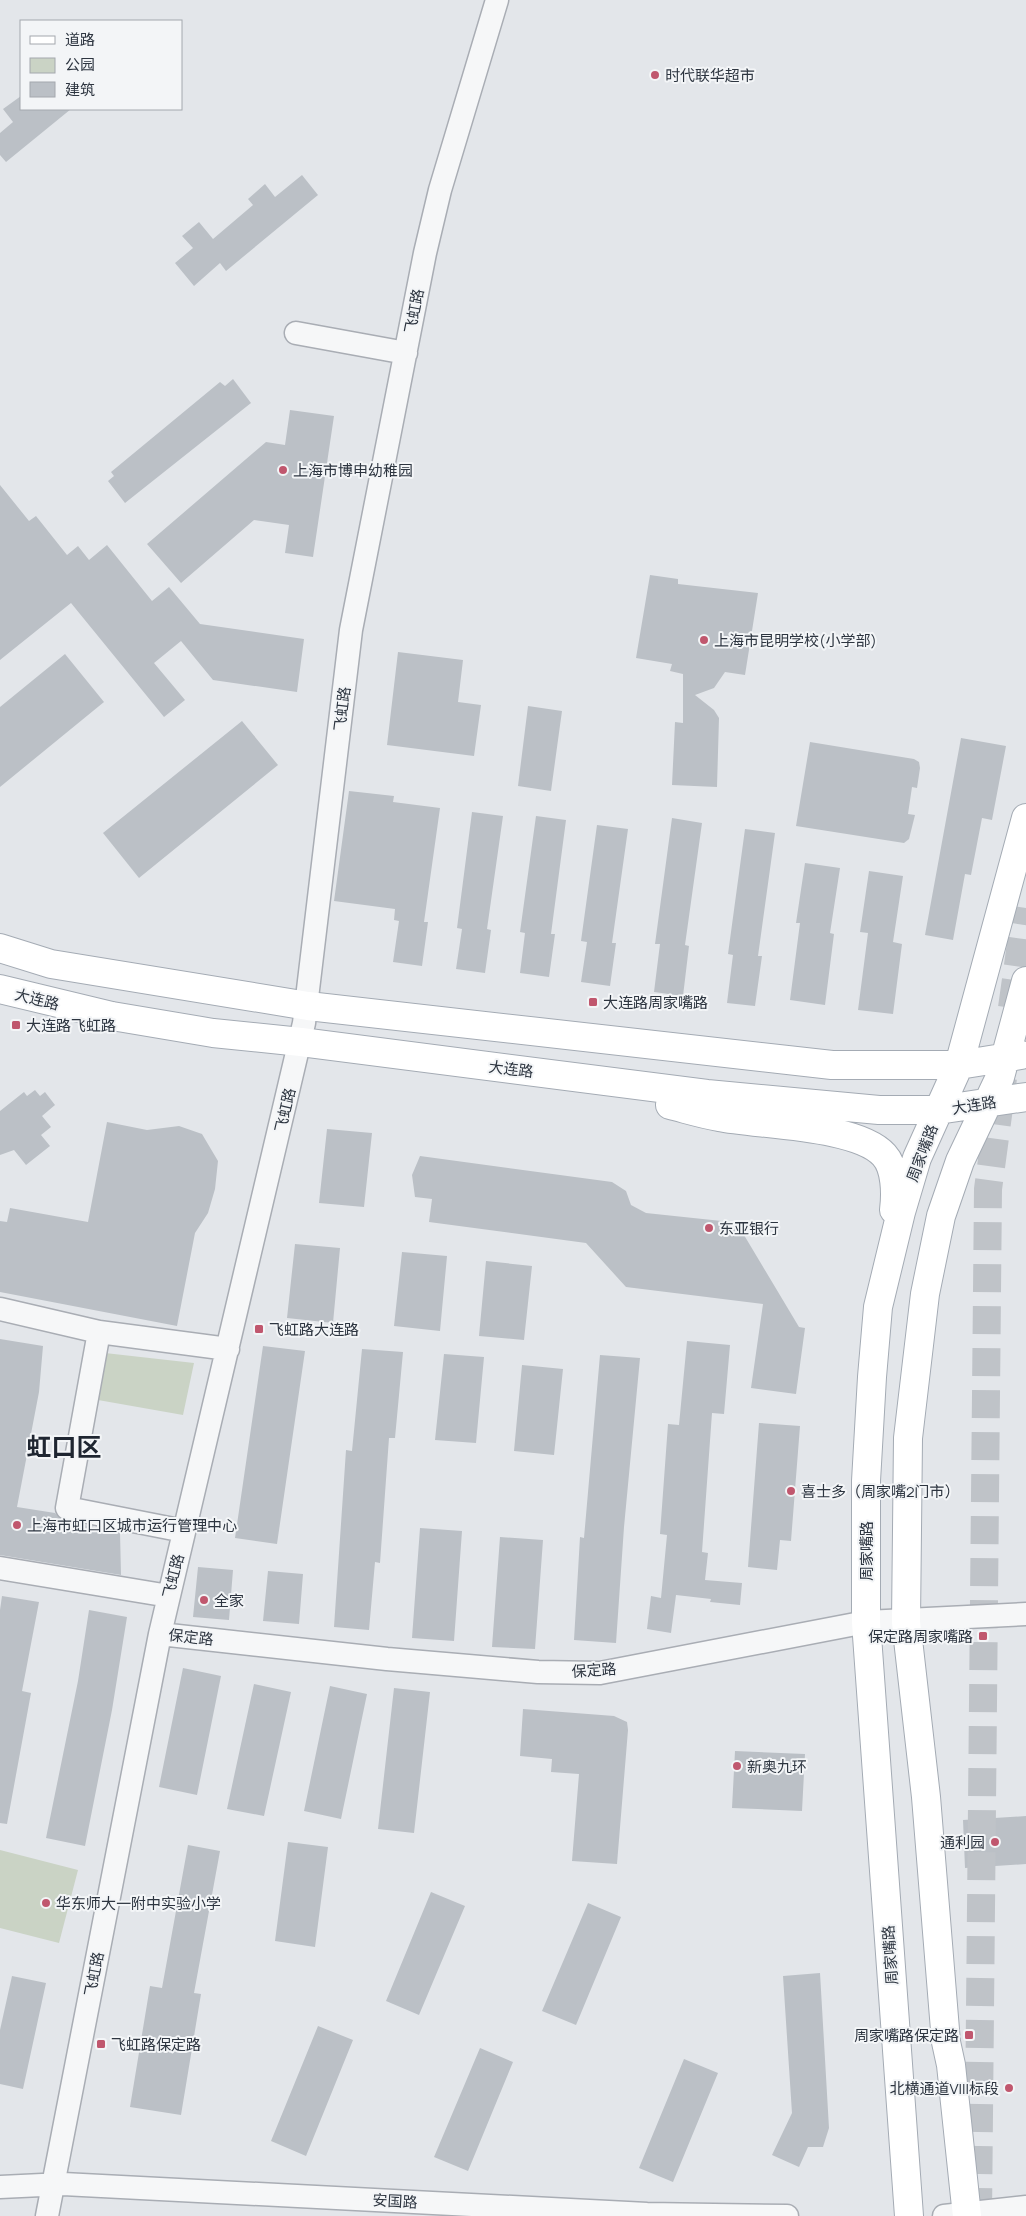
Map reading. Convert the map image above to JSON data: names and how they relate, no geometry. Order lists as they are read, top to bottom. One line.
{"streets":{"main road":["大连路","周家嘴路"],"street":["飞虹路","保定路","安国路"]},"crossings":[["飞虹路","大连路"],["飞虹路","保定路"],["飞虹路","安国路"],["大连路","周家嘴路"],["周家嘴路","保定路"]],"districts":["虹口区"],"places":{"other":["时代联华超市","上海市博申幼稚园","上海市昆明学校(小学部)","东亚银行","喜士多（周家嘴2门市）","上海市虹口区城市运行管理中心","全家","新奥九环","通利园","华东师大一附中实验小学","北横通道VIII标段"],"transit":["大连路周家嘴路","大连路飞虹路","飞虹路大连路","保定路周家嘴路","周家嘴路保定路","飞虹路保定路"]},"legend":["道路","公园","建筑"]}
